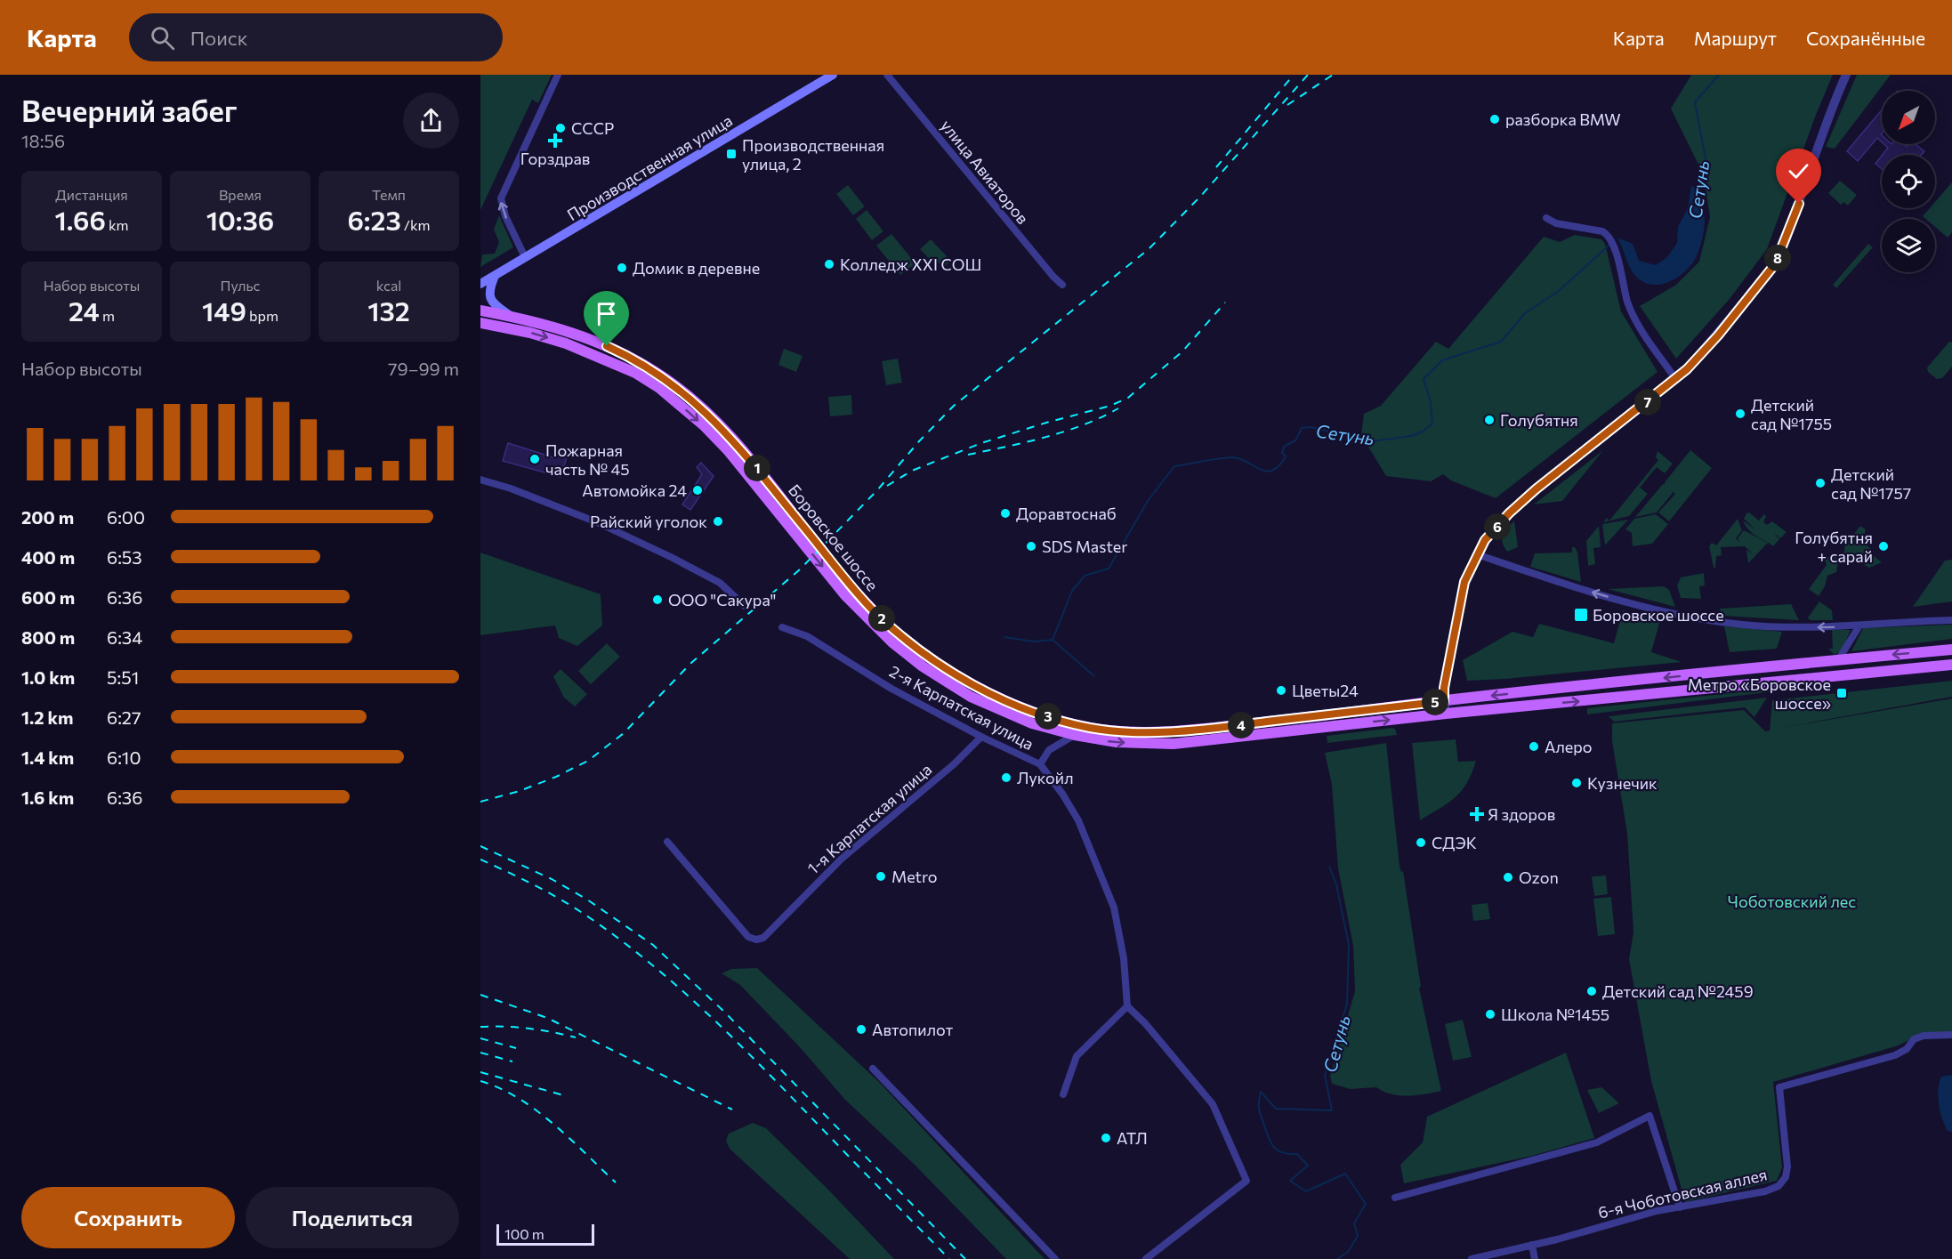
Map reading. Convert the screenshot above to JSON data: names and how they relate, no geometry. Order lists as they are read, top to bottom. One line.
{"streets":{"main road":["Производственная улица","Боровское шоссе"],"street":["улица Авиаторов","2-я Карпатская улица","1-я Карпатская улица","6-я Чоботовская аллея"]},"crossings":[["2-я Карпатская улица","1-я Карпатская улица"]],"water":["Сетунь"],"parks":["Чоботовский лес"],"places":{"other":["разборка BMW","СССР","Колледж XXI СОШ","Домик в деревне","Детский сад №1755","Голубятня","Пожарная часть № 45","Детский сад №1757","Автомойка 24","Доравтоснаб","Райский уголок","SDS Master","Голубятня + сарай","ООО \"Сакура\"","Цветы24","Алеро","Лукойл","Кузнечик","СДЭК","Metro","Ozon","Детский сад №2459","Школа №1455","Автопилот","АТЛ"],"health":["Горздрав","Я здоров"],"transit":["Производственная улица, 2","Боровское шоссе","Метро «Боровское шоссе»"]},"scale_bar":"100 m","north":"bottom left","page":{"header":"Карта","search":"Поиск","nav":["Карта","Маршрут","Сохранённые"],"heading":["Вечерний забег","18:56"],"stats":[["Дистанция","1.66 km"],["Время","10:36"],["Темп","6:23 /km"],["Набор высоты","24 m"],["Пульс","149 bpm"],["kcal","132"]],"pins":["8","7","1","6","2","5","3","4"],"chart":["Набор высоты","79–99 m"],"list":[{"name":"200 m","note":"6:00"},{"name":"400 m","note":"6:53"},{"name":"600 m","note":"6:36"},{"name":"800 m","note":"6:34"},{"name":"1.0 km","note":"5:51"},{"name":"1.2 km","note":"6:27"},{"name":"1.4 km","note":"6:10"},{"name":"1.6 km","note":"6:36"}],"buttons":["Сохранить","Поделиться"],"scale":"100 m"}}
